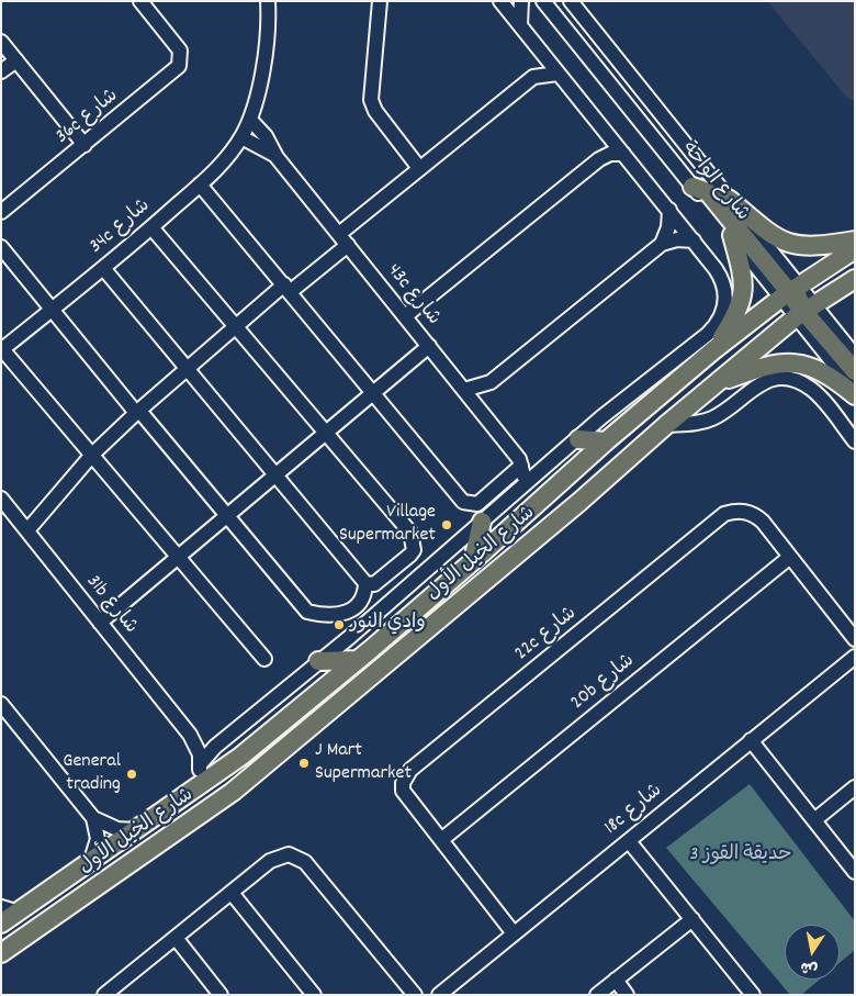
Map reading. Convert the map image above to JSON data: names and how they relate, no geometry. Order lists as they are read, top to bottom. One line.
{"streets":{"main road":["شارع الخيل الأول"],"street":["36c شارع","شارع الواحة","34c شارع","43c شارع","31b شارع","22c شارع","20b شارع","18c شارع"]},"crossings":[["شارع الواحة","شارع الخيل الأول"],["34c شارع","43c شارع"],["22c شارع","20b شارع"]],"parks":["حديقة القوز 3"],"places":["Village Supermarket","وادي النور","J Mart Supermarket","General trading"],"north":"bottom"}
